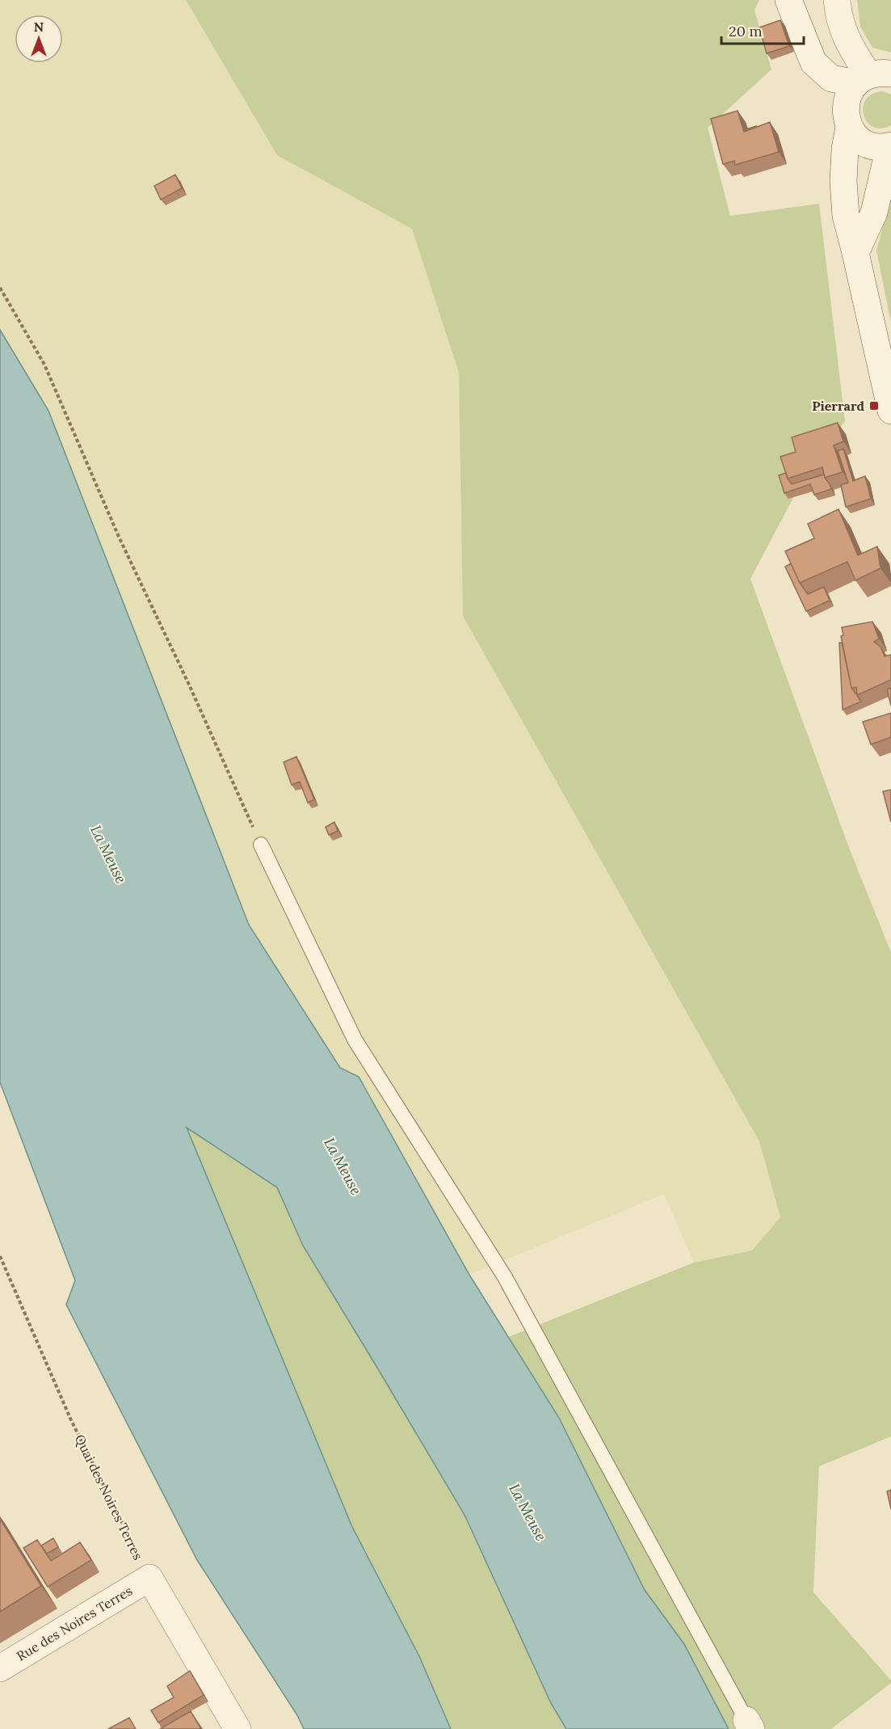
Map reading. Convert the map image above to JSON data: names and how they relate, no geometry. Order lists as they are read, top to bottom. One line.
{"streets":{"street":["Rue des Noires Terres"],"path":["Quai des Noires Terres"]},"crossings":[["Quai des Noires Terres","Rue des Noires Terres"]],"water":["La Meuse"],"places":{"transit":["Pierrard"]},"scale_bar":"20 m","north":"top"}
